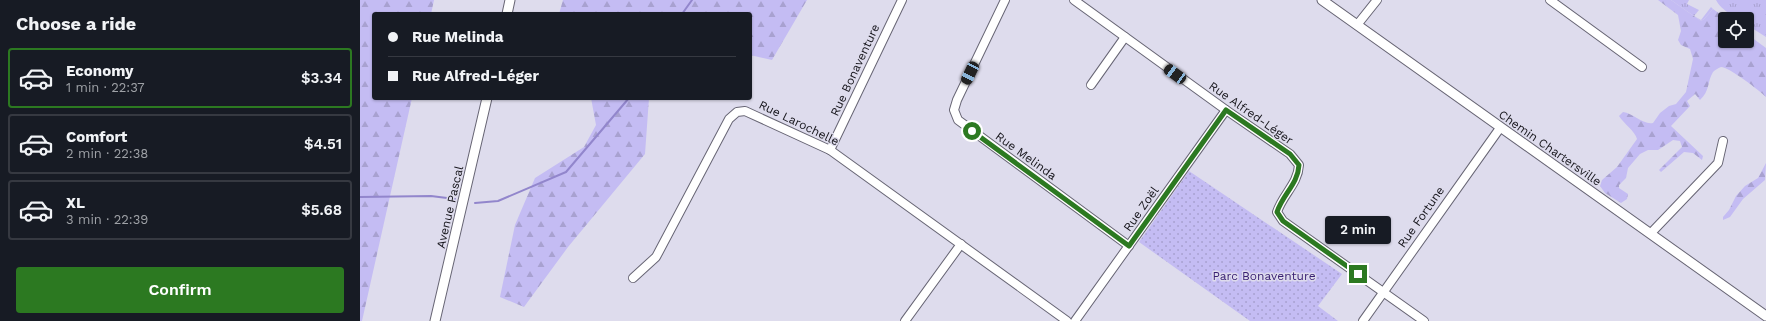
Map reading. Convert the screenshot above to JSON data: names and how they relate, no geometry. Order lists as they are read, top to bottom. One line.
{"streets":{"street":["Rue Bonaventure","Rue Alfred-Léger","Rue Larochelle","Chemin Chartersville","Rue Melinda","Avenue Pascal","Rue Zoël","Rue Fortune"]},"crossings":[["Rue Bonaventure","Rue Larochelle"],["Rue Alfred-Léger","Rue Zoël"],["Rue Alfred-Léger","Rue Fortune"],["Chemin Chartersville","Rue Fortune"],["Rue Melinda","Rue Zoël"]],"parks":["Parc Bonaventure"],"page":{"heading":"Choose a ride","banner":["Rue Melinda","Rue Alfred-Léger"],"list":[{"name":"Economy","note":"1 min · 22:37","value":"$3.34"},{"name":"Comfort","note":"2 min · 22:38","value":"$4.51"},{"name":"XL","note":"3 min · 22:39","value":"$5.68"}],"bubble":"2 min","buttons":"Confirm"}}
